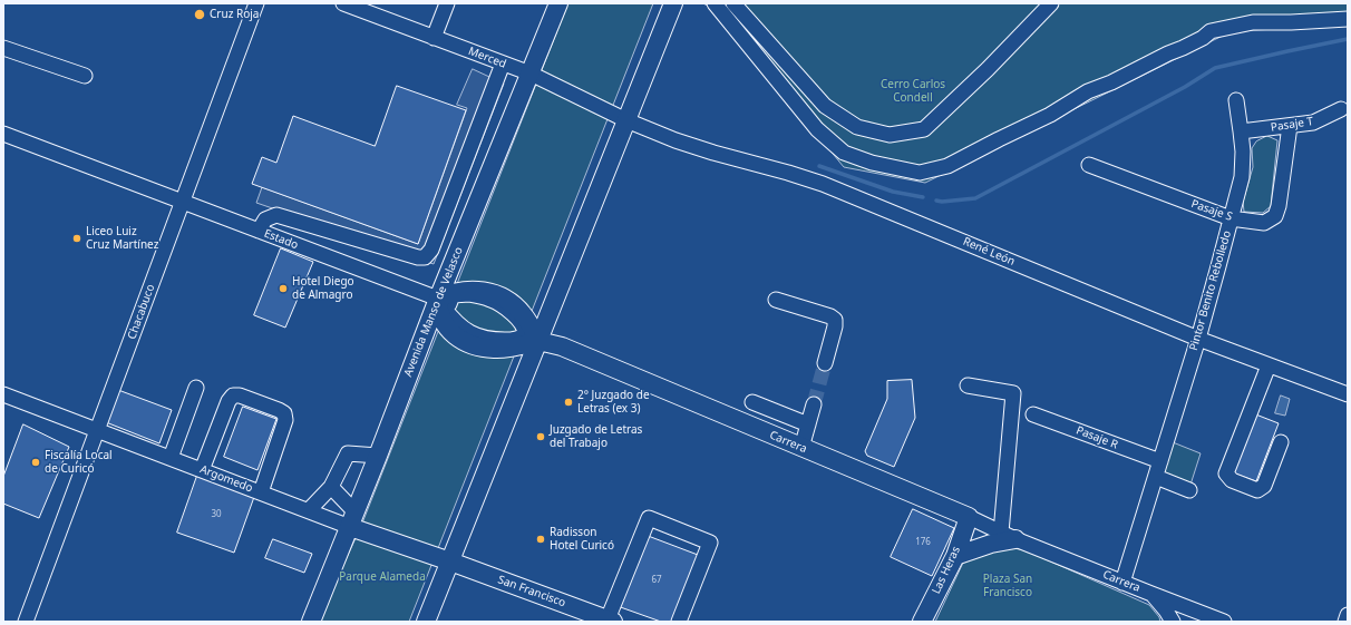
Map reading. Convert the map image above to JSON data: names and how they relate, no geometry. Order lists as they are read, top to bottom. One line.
{"streets":{"main road":["Avenida Manso de Velasco","Carrera","Argomedo","Las Heras","San Francisco"],"street":["Merced","Pasaje T","Pasaje S","Estado","René León","Pintor Benito Rebolledo","Chacabuco","Pasaje R"]},"crossings":[["Merced","René León"],["Merced","Avenida Manso de Velasco"],["Pasaje T","Pasaje S"],["Pasaje T","Pintor Benito Rebolledo"],["Pasaje S","Pintor Benito Rebolledo"],["Estado","Chacabuco"],["Estado","Avenida Manso de Velasco"],["René León","Pintor Benito Rebolledo"],["Pintor Benito Rebolledo","Pasaje R"],["Pintor Benito Rebolledo","Carrera"],["Chacabuco","Argomedo"],["Avenida Manso de Velasco","Argomedo"],["Carrera","Las Heras"],["Argomedo","San Francisco"]],"parks":["Cerro Carlos Condell","Parque Alameda","Plaza San Francisco"],"places":["Cruz Roja","Liceo Luiz Cruz Martínez","Hotel Diego de Almagro","2° Juzgado de Letras (ex 3)","Juzgado de Letras del Trabajo","Fiscalía Local de Curicó","Radisson Hotel Curicó"],"house_numbers":["30","176","67"]}
